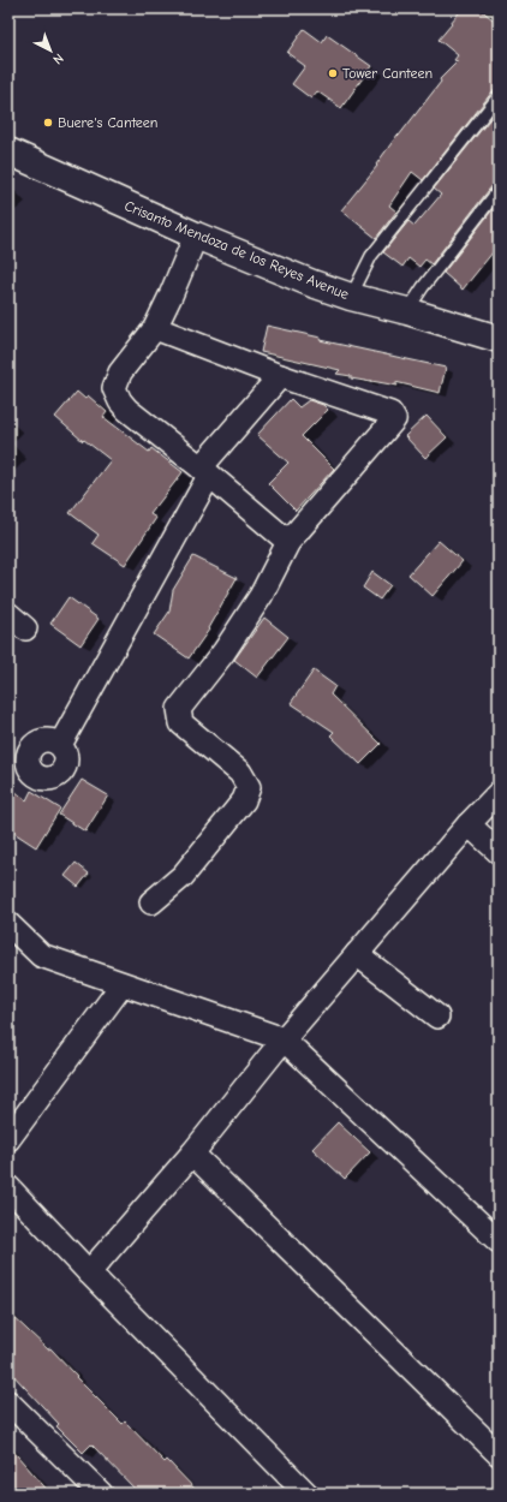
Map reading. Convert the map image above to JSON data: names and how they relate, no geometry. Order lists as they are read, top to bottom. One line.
{"streets":{"main road":["Crisanto Mendoza de los Reyes Avenue"]},"places":["Tower Canteen","Buere's Canteen"],"north":"bottom right"}
